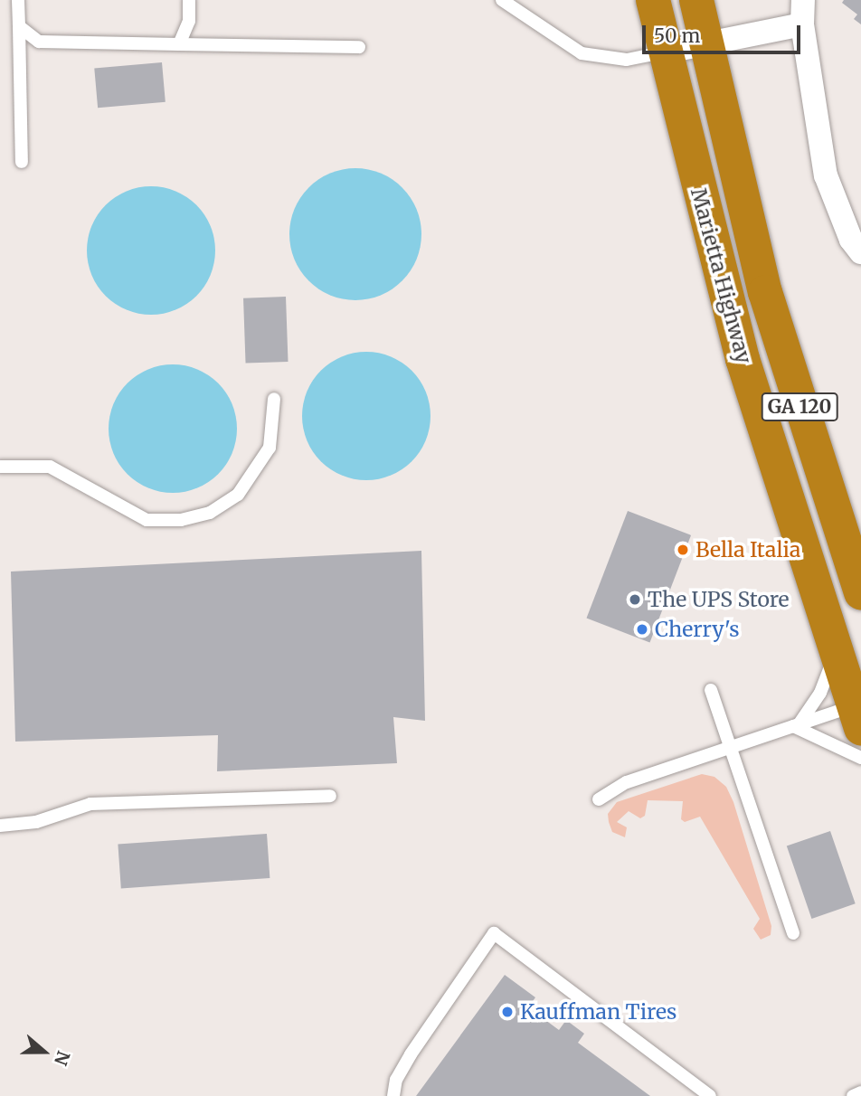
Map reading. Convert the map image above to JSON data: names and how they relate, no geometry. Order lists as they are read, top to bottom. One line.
{"streets":{"highway":["Marietta Highway","GA 120"]},"places":["Bella Italia","The UPS Store","Cherry's","Kauffman Tires"],"scale_bar":"50 m","north":"right"}
